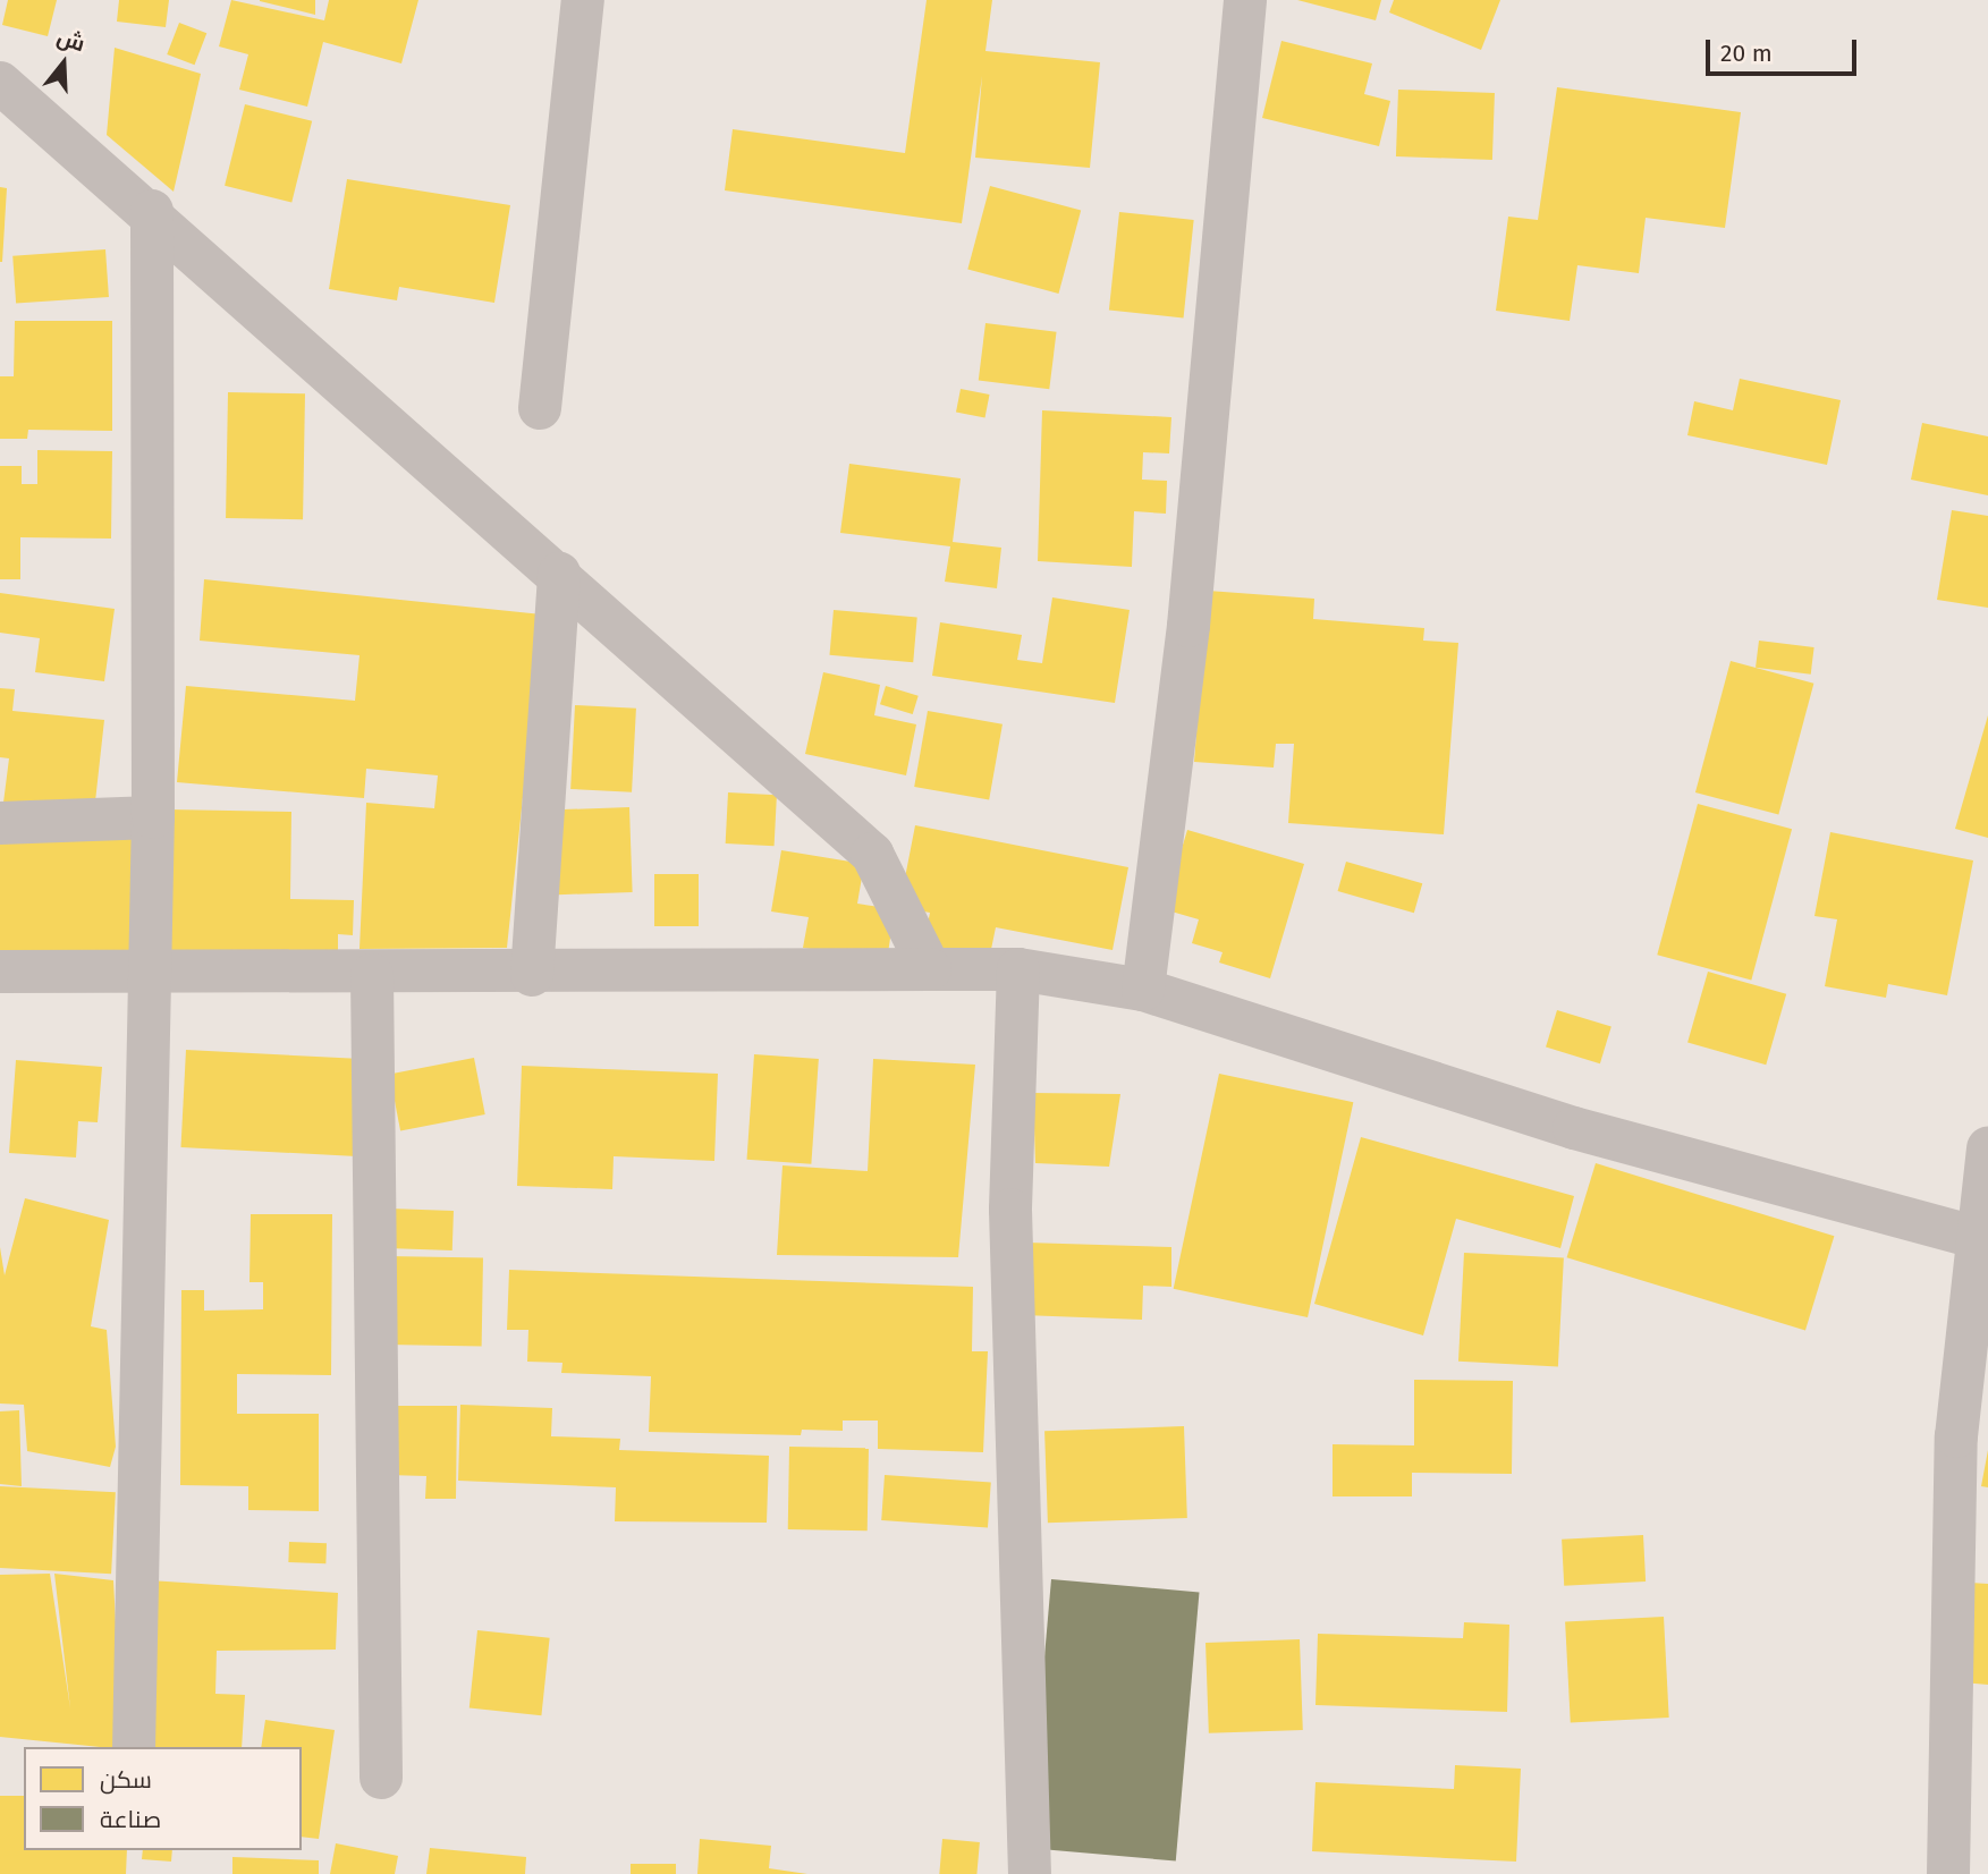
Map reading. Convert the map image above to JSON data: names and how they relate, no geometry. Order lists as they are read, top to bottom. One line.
{"legend":["سكن","صناعة"],"scale_bar":"20 m","north":"top"}
